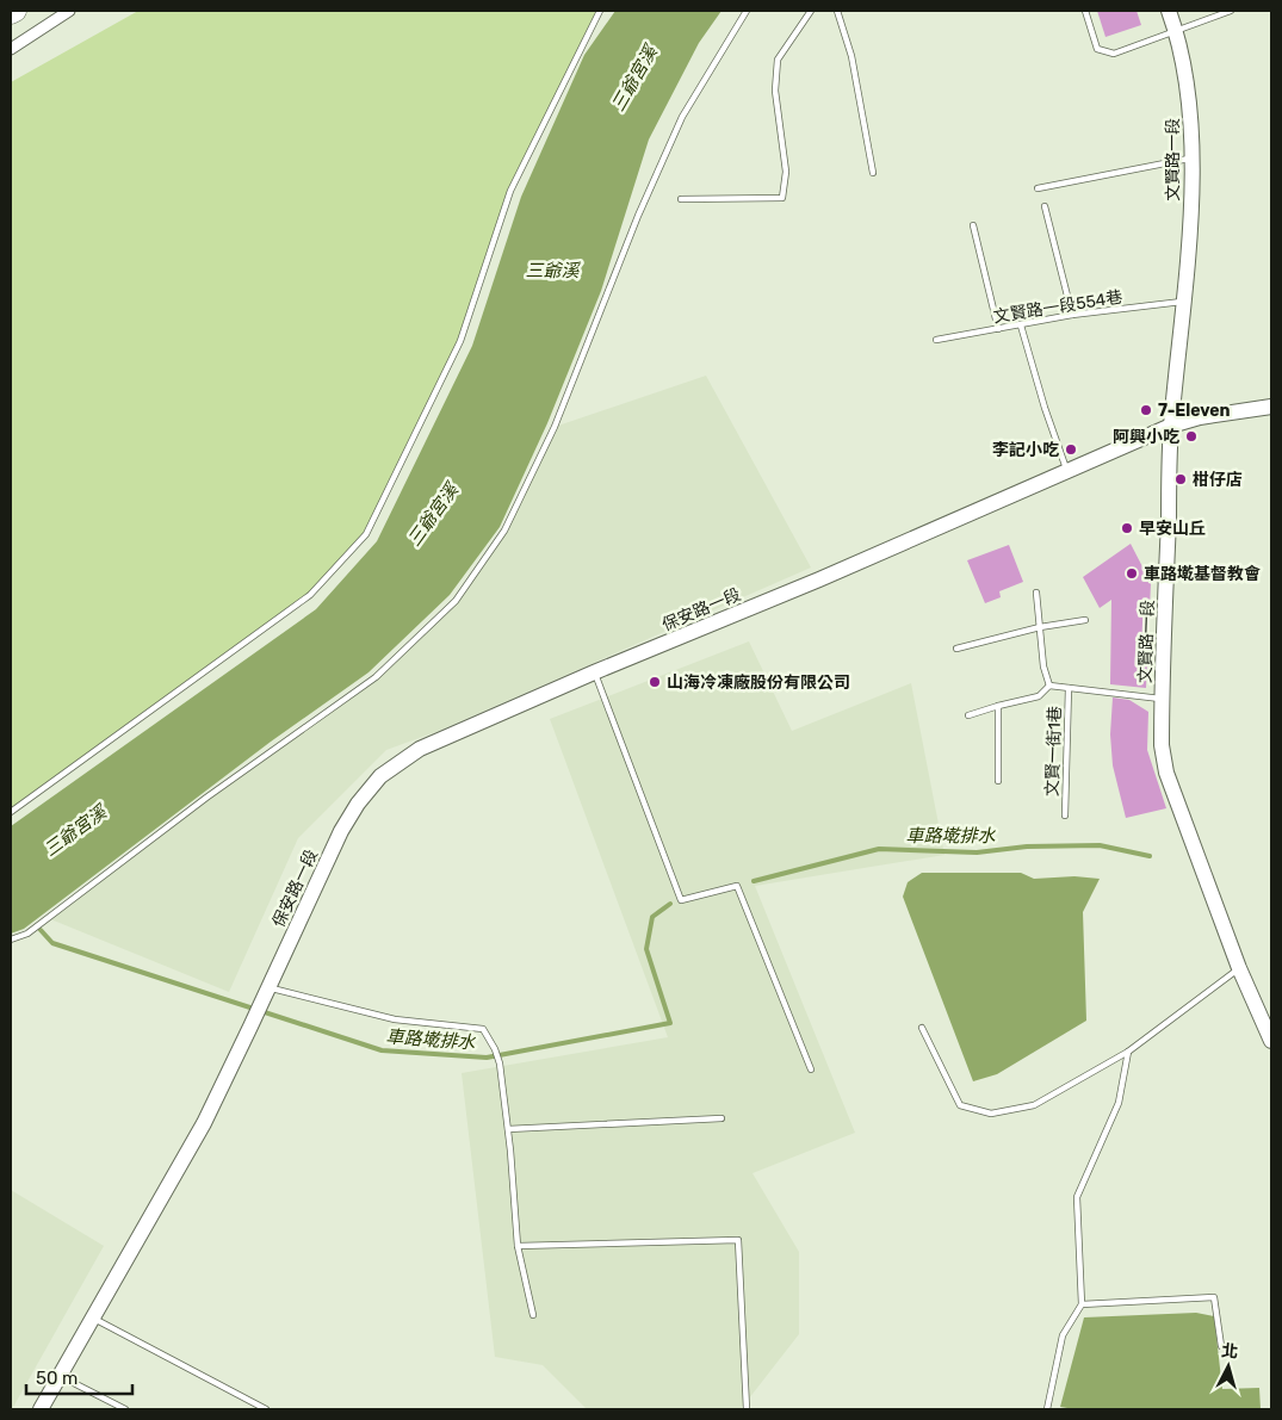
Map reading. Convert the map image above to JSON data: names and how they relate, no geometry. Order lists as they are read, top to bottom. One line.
{"streets":{"street":["文賢路一段","保安路一段"],"lane":["文賢路一段554巷","文賢一街1巷"]},"crossings":[["文賢路一段","文賢路一段554巷"],["文賢路一段","保安路一段"]],"water":["三爺宮溪","三爺溪","車路墘排水"],"places":["7-Eleven","阿興小吃","李記小吃","柑仔店","早安山丘","車路墘基督教會","山海冷凍廠股份有限公司"],"scale_bar":"50 m","north":"top"}
